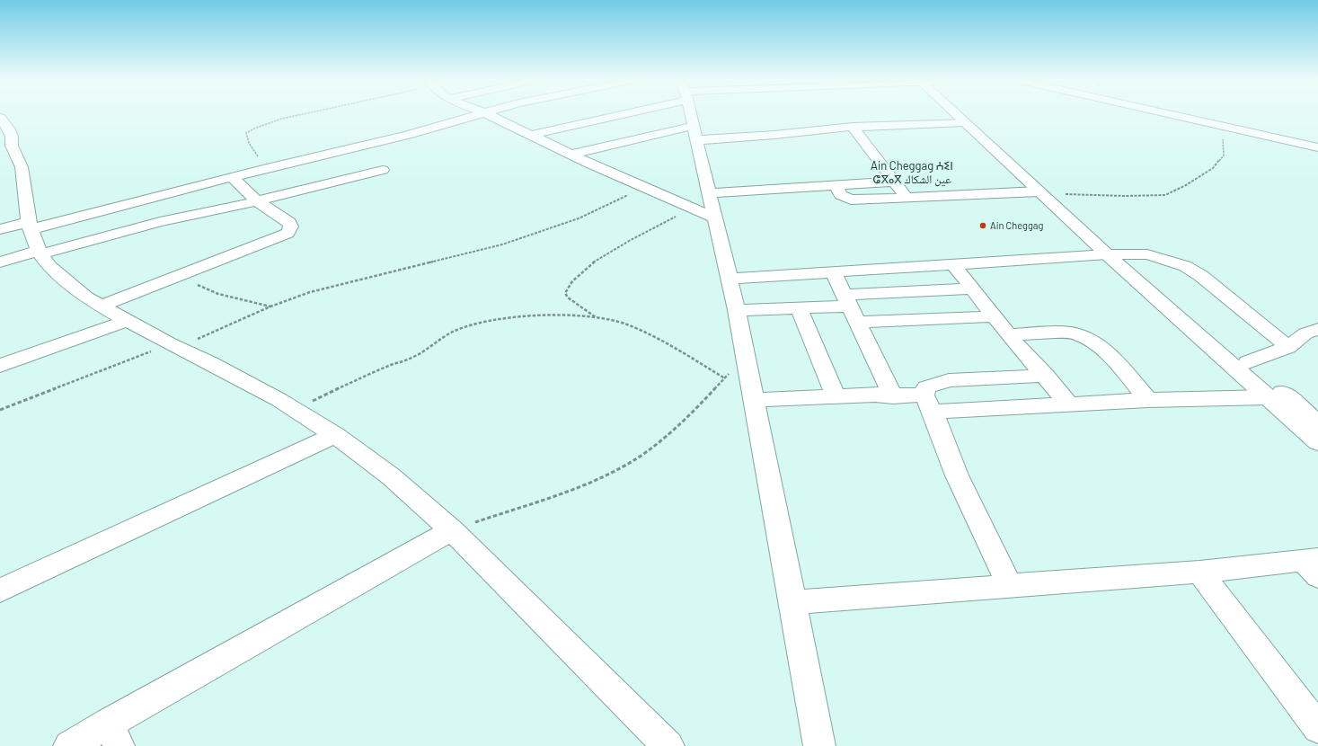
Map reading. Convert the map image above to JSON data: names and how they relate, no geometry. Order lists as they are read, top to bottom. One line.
{"districts":["Ain Cheggag ⵄⵉⵏ ⵛⴳⴰⴳ عين الشكاك"],"places":["Ain Cheggag"]}
